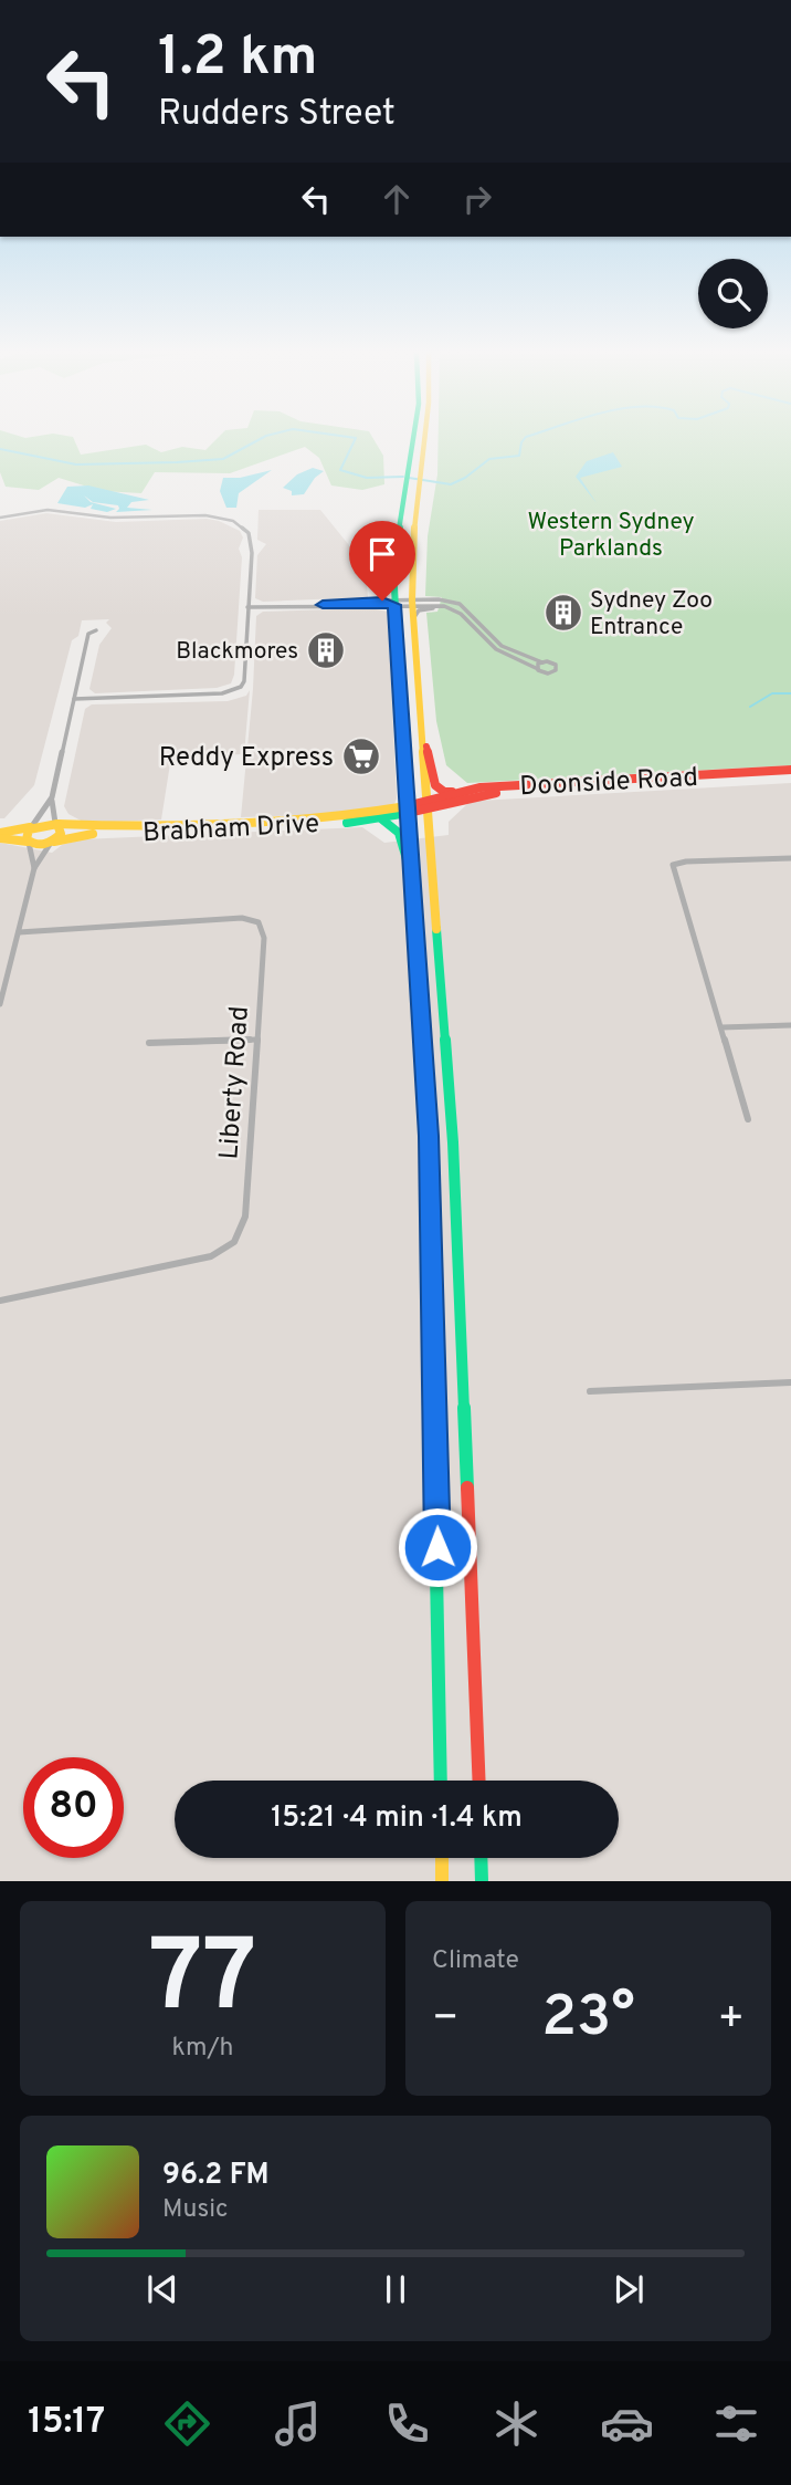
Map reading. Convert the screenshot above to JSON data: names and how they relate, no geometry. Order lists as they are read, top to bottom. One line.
{"streets":{"main road":["Doonside Road","Brabham Drive"],"street":["Liberty Road"]},"parks":["Western Sydney Parklands"],"places":{"building":["Sydney Zoo Entrance","Blackmores"],"supermarket":["Reddy Express"]},"page":{"turn":["1.2 km","Rudders Street"],"limit":"80","trip":"15:21 · 4 min · 1.4 km","tile":[["77","km/h"],"Climate"],"heat":["−","23°","+"],"song":["96.2 FM","Music"],"tabs":"15:17"}}
